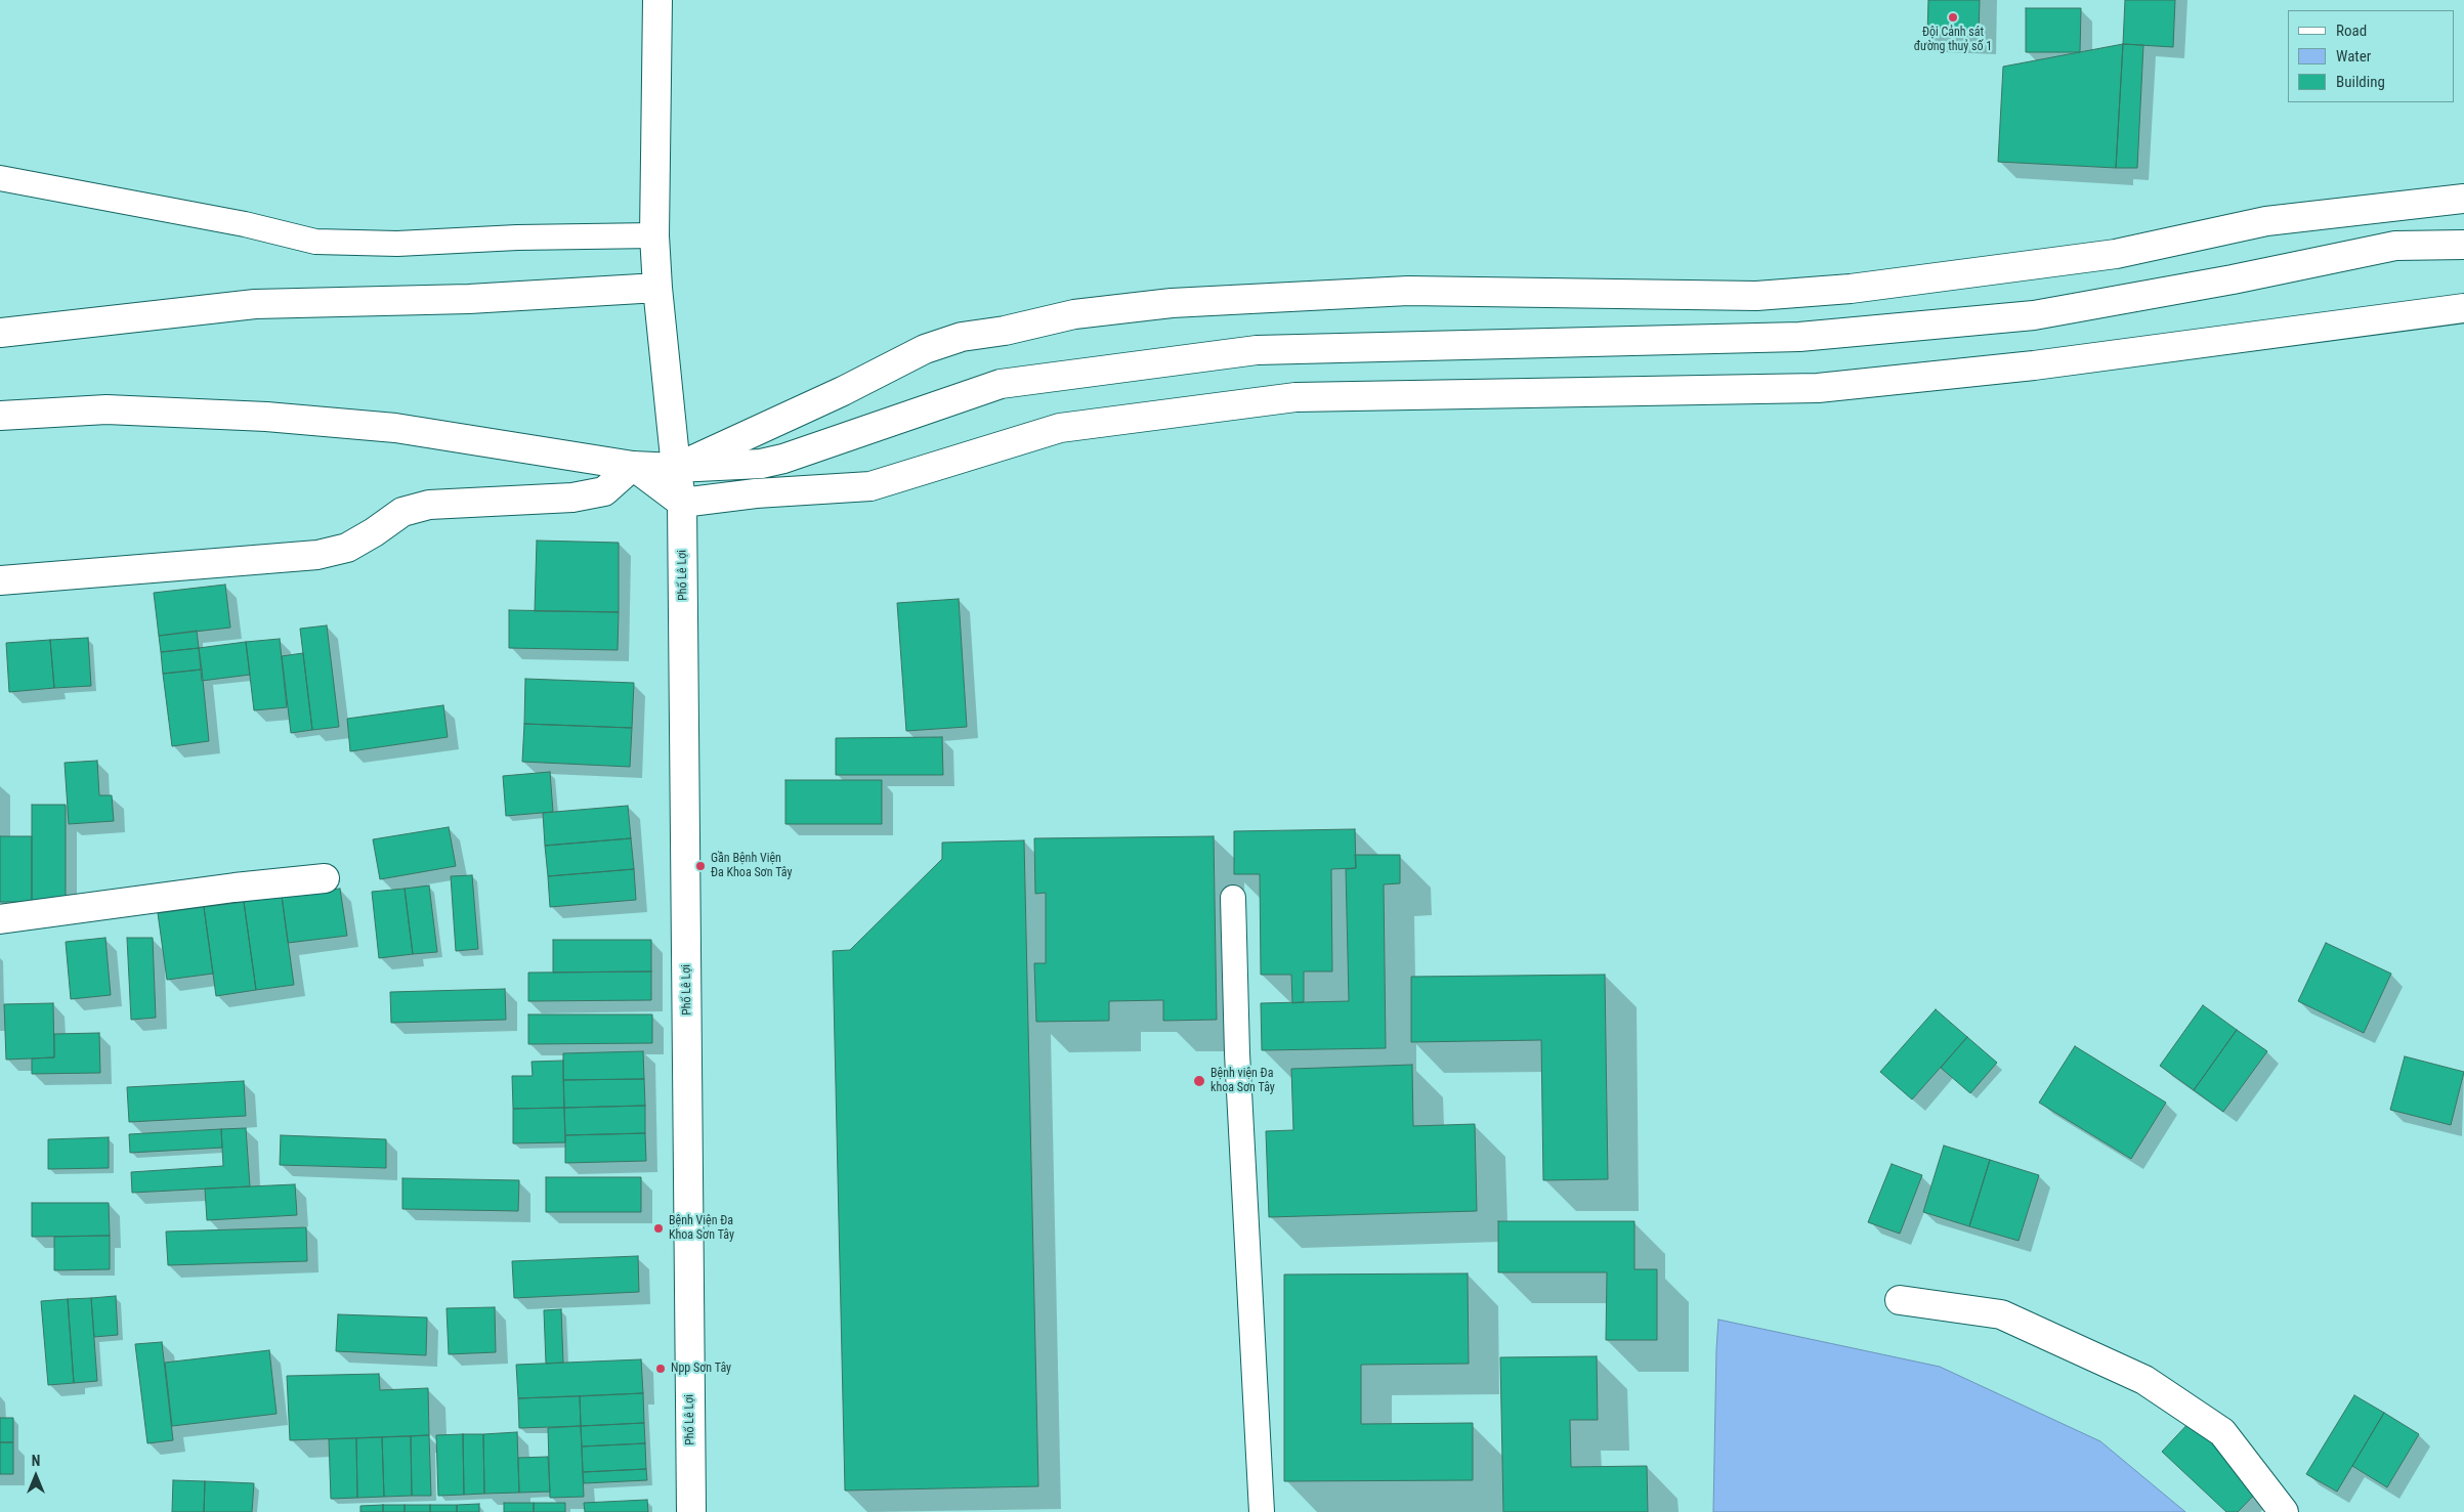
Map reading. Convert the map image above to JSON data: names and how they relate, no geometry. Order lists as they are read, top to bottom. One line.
{"streets":{"main road":["Phố Lê Lợi"]},"places":["Đội Cảnh sát đường thuỷ số 1","Gần Bệnh Viện Đa Khoa Sơn Tây","Bệnh viện Đa khoa Sơn Tây","Bệnh Viện Đa Khoa Sơn Tây","Npp Sơn Tây"],"legend":["Road","Water","Building"],"north":"top"}
